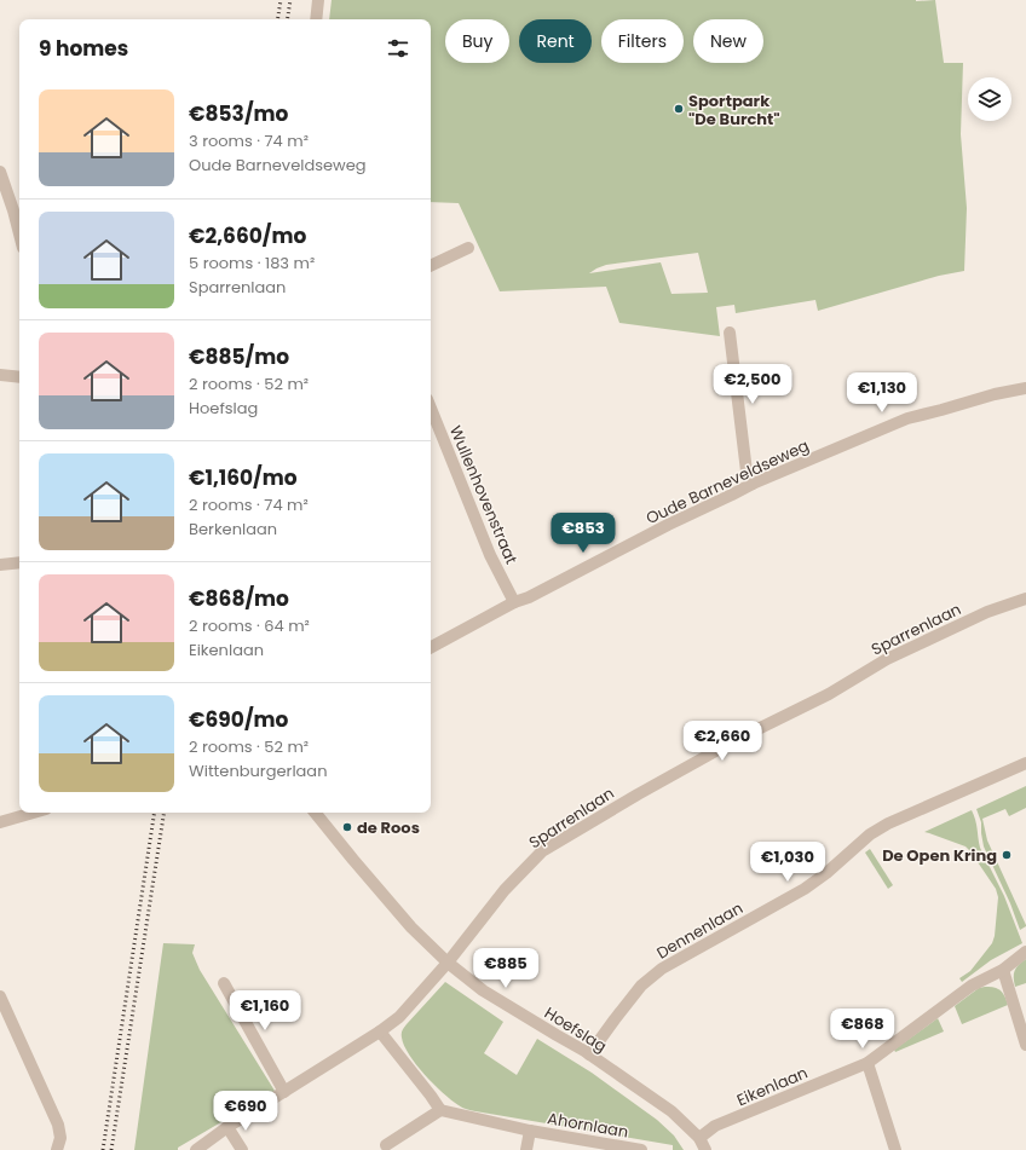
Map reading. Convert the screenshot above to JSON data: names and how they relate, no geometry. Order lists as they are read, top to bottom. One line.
{"streets":{"street":["Oude Barneveldseweg","Wullenhovenstraat","Sparrenlaan","Dennenlaan","Hoefslag","Eikenlaan","Ahornlaan"]},"crossings":[["Oude Barneveldseweg","Wullenhovenstraat"],["Sparrenlaan","Hoefslag"],["Dennenlaan","Hoefslag"],["Hoefslag","Eikenlaan"]],"places":["Sportpark \"De Burcht\"","de Roos","De Open Kring"],"page":{"chip":["Buy","Rent","Filters","New"],"heading":"9 homes","list":[{"name":"€853/mo","note":"3 rooms · 74 m² · Oude Barneveldseweg"},{"name":"€2,660/mo","note":"5 rooms · 183 m² · Sparrenlaan"},{"name":"€885/mo","note":"2 rooms · 52 m² · Hoefslag"},{"name":"€1,160/mo","note":"2 rooms · 74 m² · Berkenlaan"},{"name":"€868/mo","note":"2 rooms · 64 m² · Eikenlaan"},{"name":"€690/mo","note":"2 rooms · 52 m² · Wittenburgerlaan"}],"price":["€2,500","€1,130","€853","€2,660","€1,030","€885","€1,160","€868","€690"]}}
